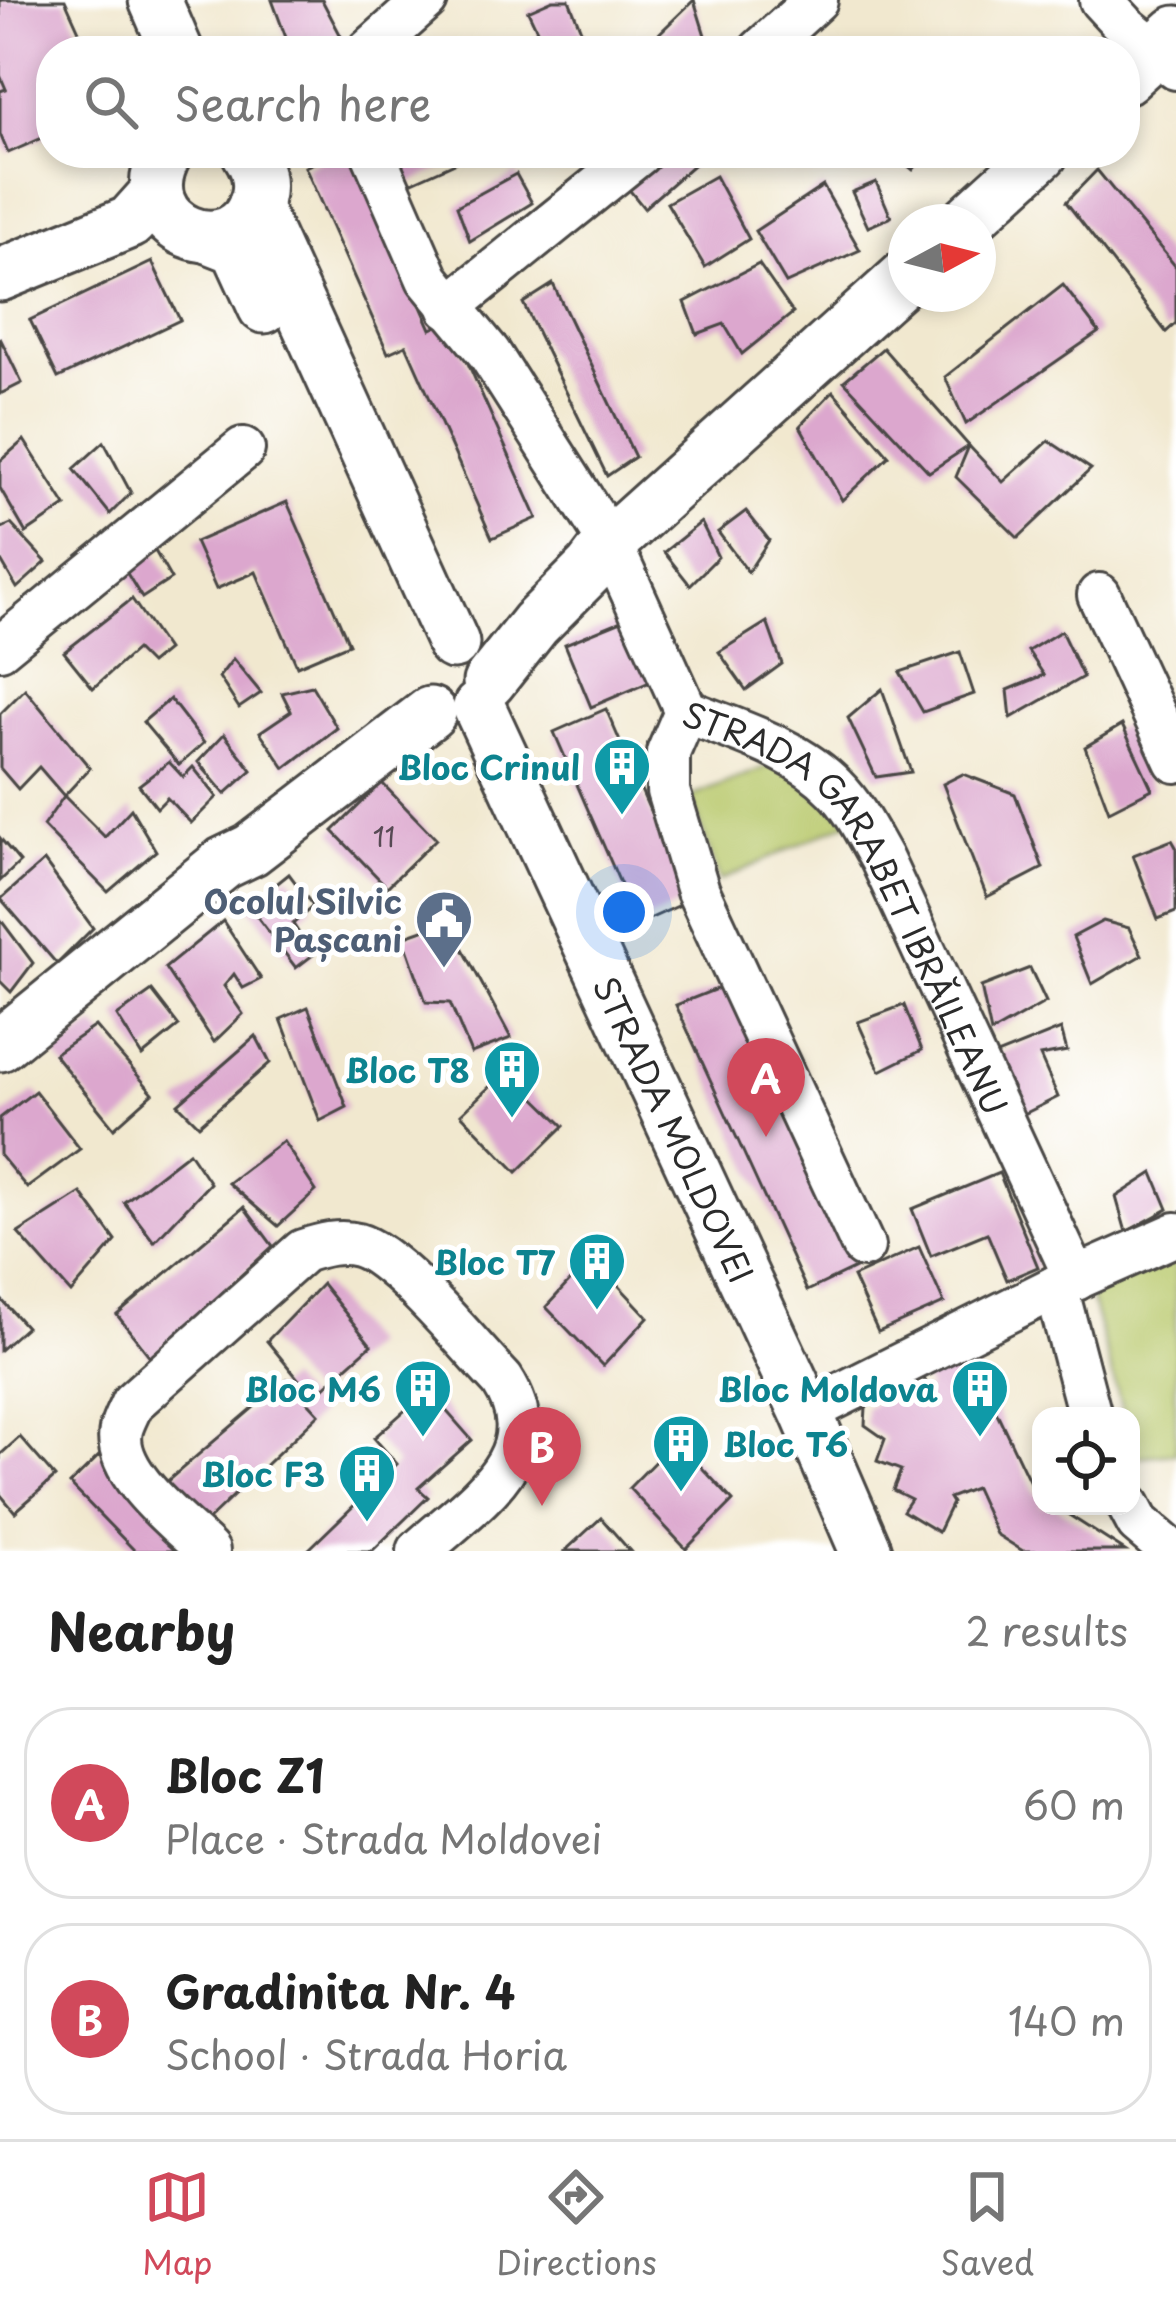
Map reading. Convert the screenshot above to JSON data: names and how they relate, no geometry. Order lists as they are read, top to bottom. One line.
{"streets":{"main road":["STRADA MOLDOVEI"],"street":["STRADA GARABET IBRĂILEANU"]},"places":{"building":["Bloc Crinul","Bloc T8","Bloc T7","Bloc M6","Bloc Moldova","Bloc T6","Bloc F3"],"public building":["Ocolul Silvic Pașcani"]},"house_numbers":["11"],"north":"right","page":{"search":"Search here","pins":["A","B"],"heading":["Nearby","2 results"],"list":[{"mark":"A","name":"Bloc Z1","note":"Place · Strada Moldovei","value":"60 m"},{"mark":"B","name":"Gradinita Nr. 4","note":"School · Strada Horia","value":"140 m"}],"nav":["Map","Directions","Saved"]}}
